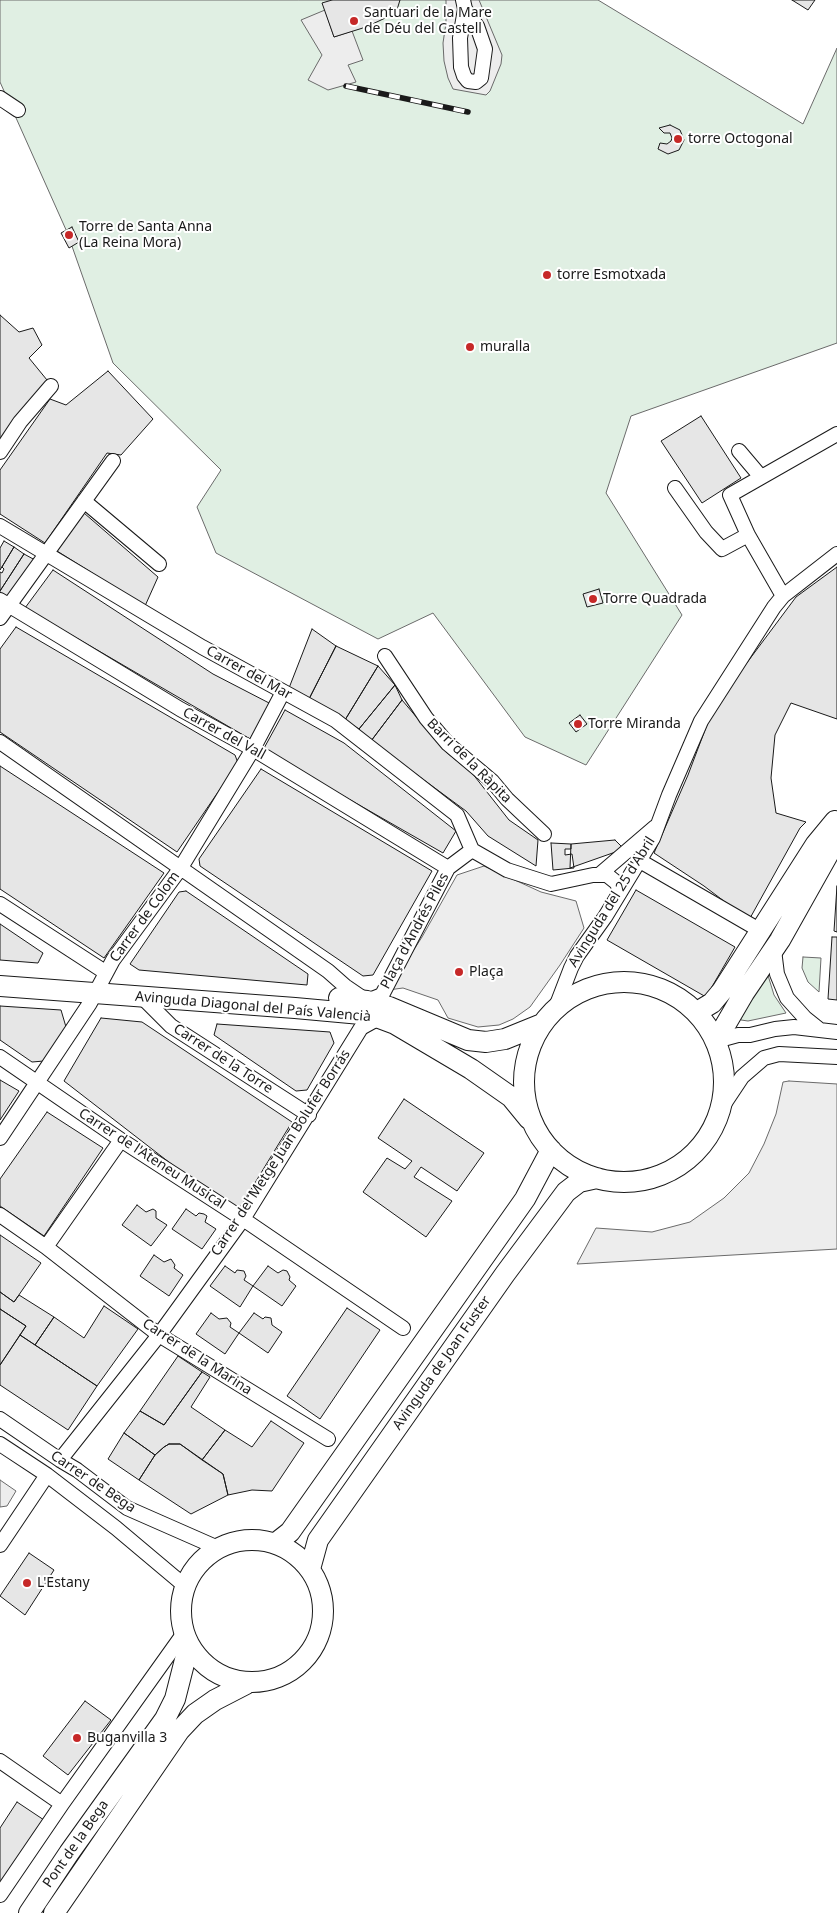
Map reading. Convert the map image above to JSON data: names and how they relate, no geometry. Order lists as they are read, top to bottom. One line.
{"streets":{"street":["Carrer del Mar","Carrer del Vall","Barri de la Ràpita","Avinguda del 25 d'Abril","Carrer de Colom","Plaça d'Andrés Piles","Avinguda Diagonal del País Valencià","Carrer de la Torre","Carrer del Metge Juan Bolufer Borrás","Carrer de l'Ateneu Musical","Carrer de la Marina","Avinguda de Joan Fuster","Carrer de Bega","Pont de la Bega"]},"crossings":[["Carrer del Mar","Carrer de Colom"],["Carrer del Mar","Plaça d'Andrés Piles"],["Carrer del Vall","Carrer de Colom"],["Carrer del Vall","Plaça d'Andrés Piles"],["Carrer de Colom","Avinguda Diagonal del País Valencià"],["Carrer de Colom","Carrer de l'Ateneu Musical"],["Plaça d'Andrés Piles","Avinguda Diagonal del País Valencià"],["Avinguda Diagonal del País Valencià","Carrer de la Torre"],["Avinguda Diagonal del País Valencià","Carrer del Metge Juan Bolufer Borrás"],["Carrer de la Torre","Carrer del Metge Juan Bolufer Borrás"],["Carrer del Metge Juan Bolufer Borrás","Carrer de l'Ateneu Musical"],["Carrer del Metge Juan Bolufer Borrás","Carrer de la Marina"],["Carrer del Metge Juan Bolufer Borrás","Carrer de Bega"],["Avinguda de Joan Fuster","Carrer de Bega"]],"places":["Santuari de la Mare de Déu del Castell","torre Octogonal","Torre de Santa Anna (La Reina Mora)","torre Esmotxada","muralla","Torre Quadrada","Torre Miranda","Plaça","L'Estany","Buganvilla 3"]}
